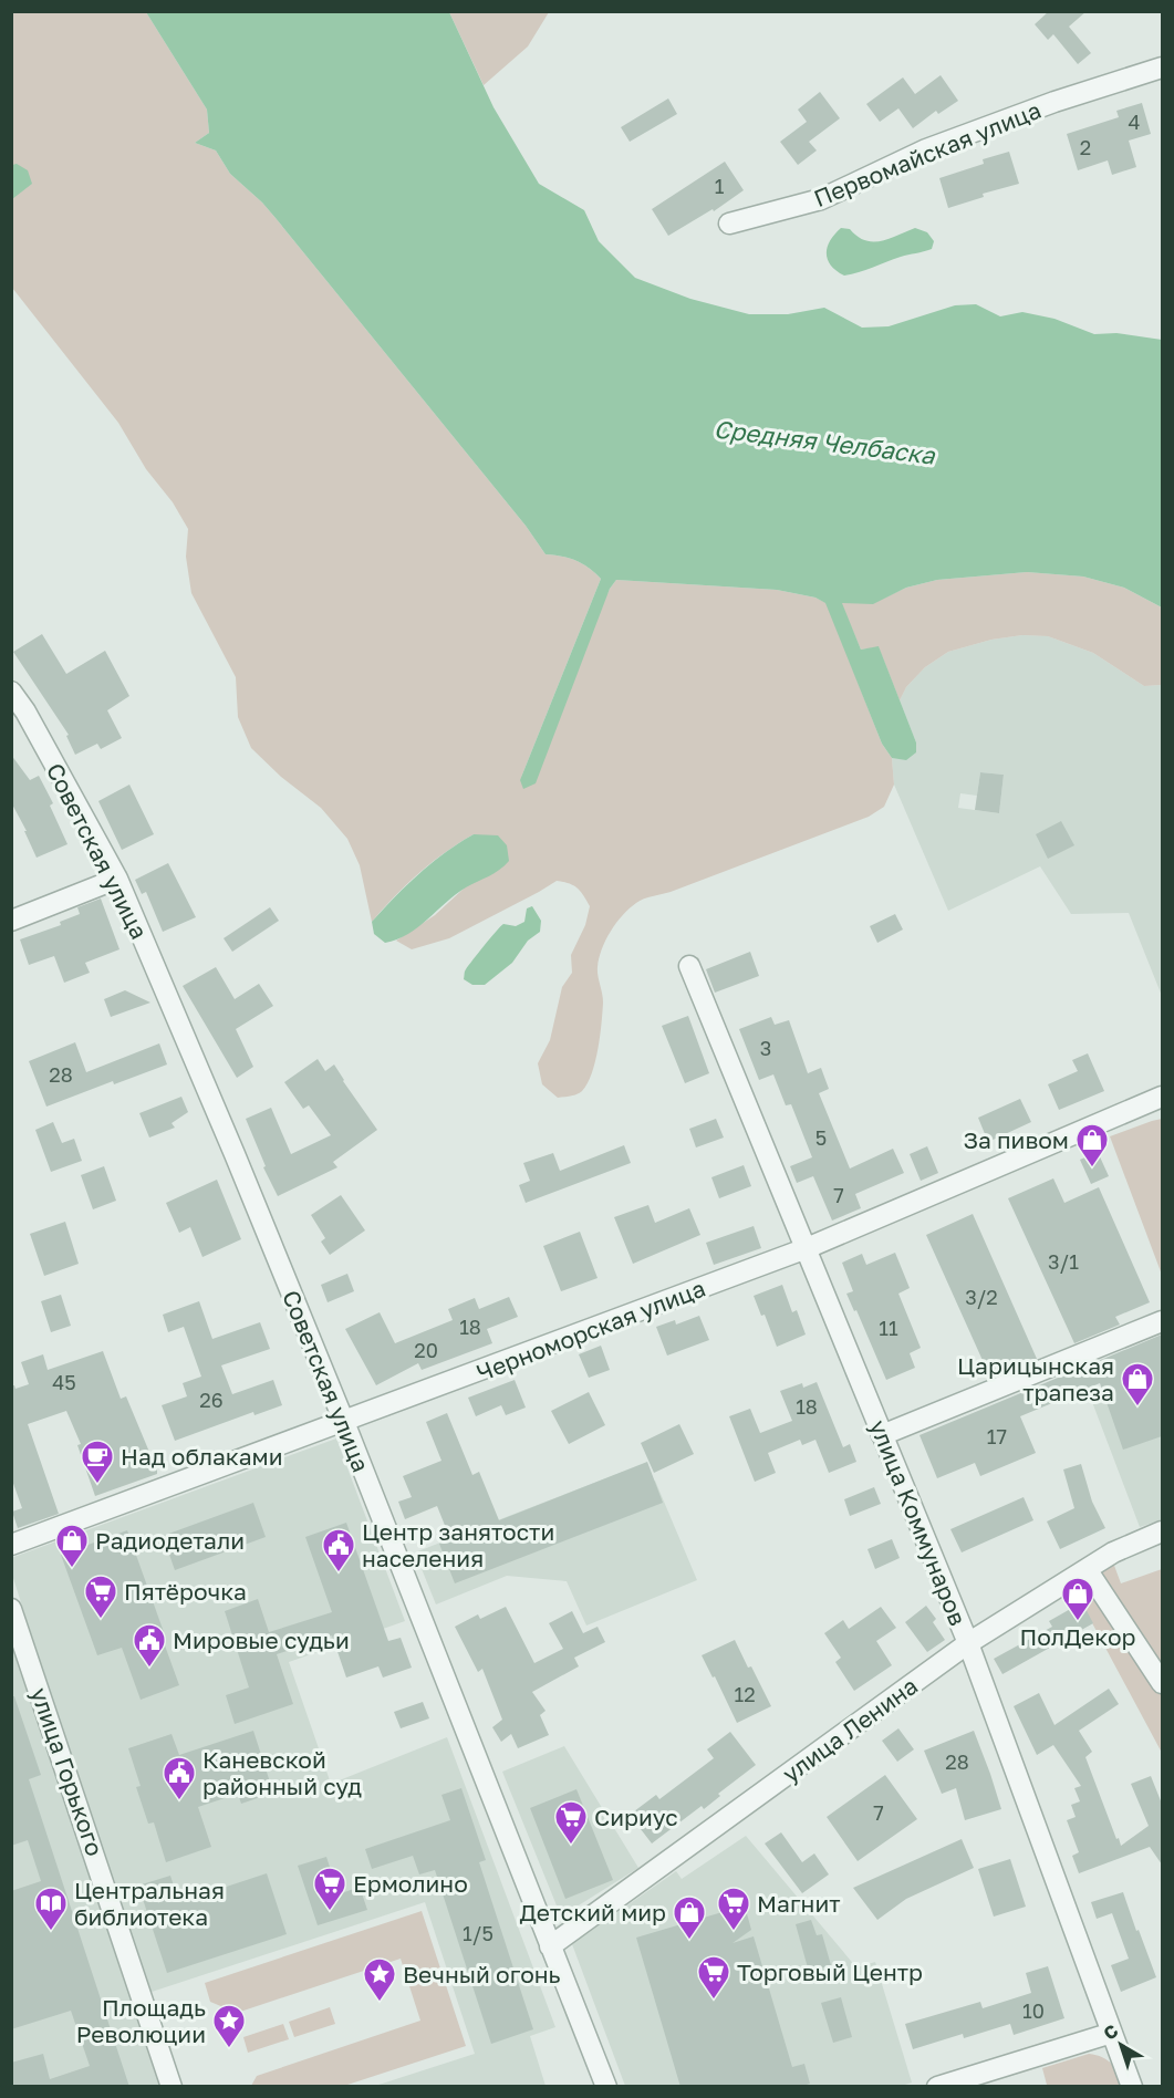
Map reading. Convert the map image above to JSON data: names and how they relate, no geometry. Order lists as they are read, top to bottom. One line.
{"streets":{"street":["Первомайская улица","Советская улица","Черноморская улица","улица Коммунаров","улица Ленина","улица Горького"]},"crossings":[["Советская улица","Черноморская улица"],["Советская улица","улица Ленина"],["Черноморская улица","улица Коммунаров"],["улица Коммунаров","улица Ленина"]],"water":["Средняя Челбаска"],"places":{"shop":["За пивом","Царицынская трапеза","Радиодетали","ПолДекор","Детский мир"],"cafe":["Над облаками"],"public building":["Центр занятости населения","Мировые судьи","Каневской районный суд"],"supermarket":["Пятёрочка","Сириус","Ермолино","Магнит","Торговый Центр"],"library":["Центральная библиотека"],"place":["Вечный огонь","Площадь Революции"]},"house_numbers":["4","2","1","3","28","5","7","3/1","3/2","18","11","20","45","26","18","17","12","28","7","1/5","10"],"north":"top left"}
